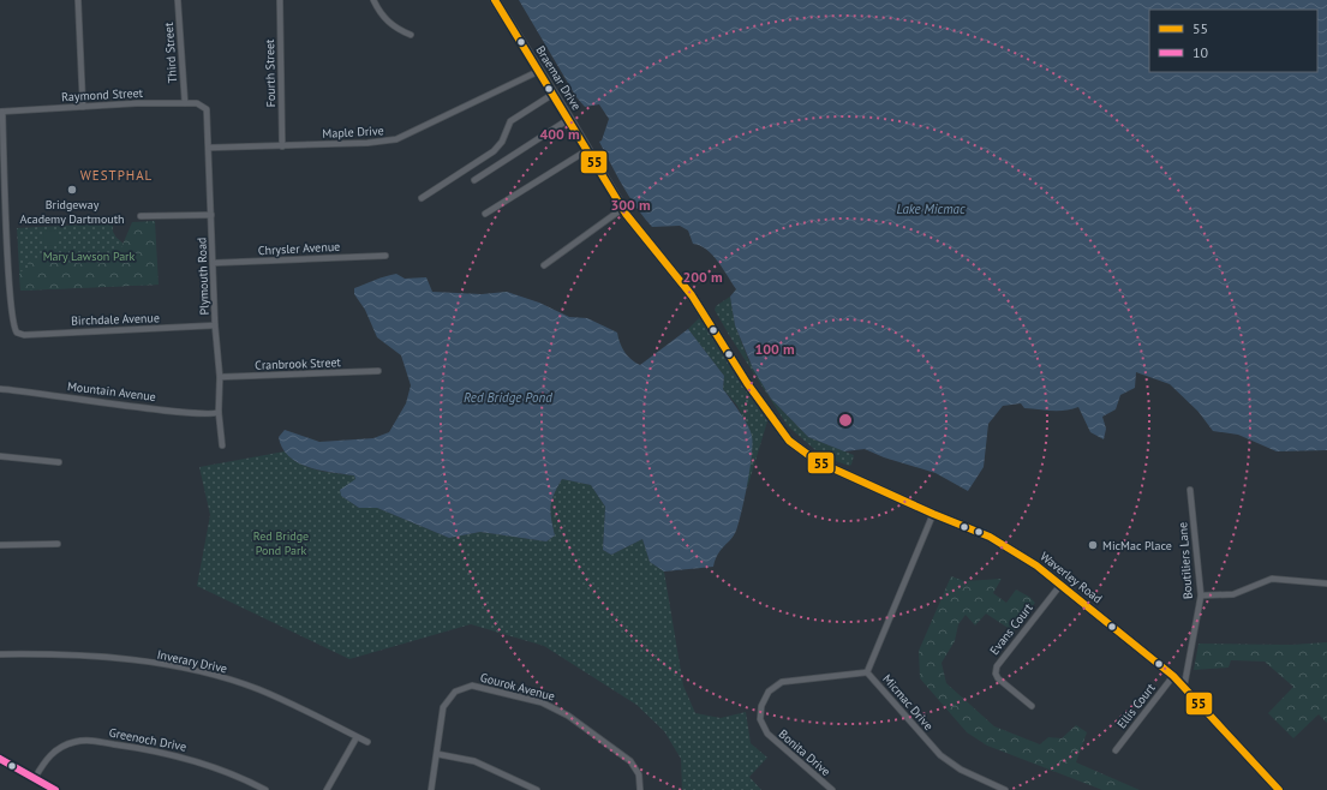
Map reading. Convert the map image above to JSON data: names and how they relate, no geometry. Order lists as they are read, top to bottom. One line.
{"streets":{"main road":["Braemar Drive","Waverley Road"],"street":["Third Street","Fourth Street","Raymond Street","Maple Drive","Chrysler Avenue","Plymouth Road","Birchdale Avenue","Cranbrook Street","Mountain Avenue","Boutiliers Lane","Evans Court","Inverary Drive","Gourok Avenue","Micmac Drive","Ellis Court","Greenoch Drive","Bonita Drive"]},"crossings":[["Third Street","Raymond Street"],["Fourth Street","Maple Drive"],["Braemar Drive","Maple Drive"],["Braemar Drive","Waverley Road"],["Raymond Street","Plymouth Road"],["Raymond Street","Birchdale Avenue"],["Maple Drive","Plymouth Road"],["Chrysler Avenue","Plymouth Road"],["Plymouth Road","Birchdale Avenue"],["Plymouth Road","Cranbrook Street"],["Plymouth Road","Mountain Avenue"],["Boutiliers Lane","Waverley Road"],["Waverley Road","Evans Court"],["Waverley Road","Micmac Drive"],["Waverley Road","Ellis Court"],["Micmac Drive","Bonita Drive"]],"districts":["WESTPHAL"],"water":["Lake Micmac","Red Bridge Pond"],"parks":["Mary Lawson Park","Red Bridge Pond Park"],"places":["Bridgeway Academy Dartmouth","MicMac Place"],"lines":["transit line 55","transit line 10"],"legend":["55","10"],"rings":["400 m","300 m","200 m","100 m"]}
